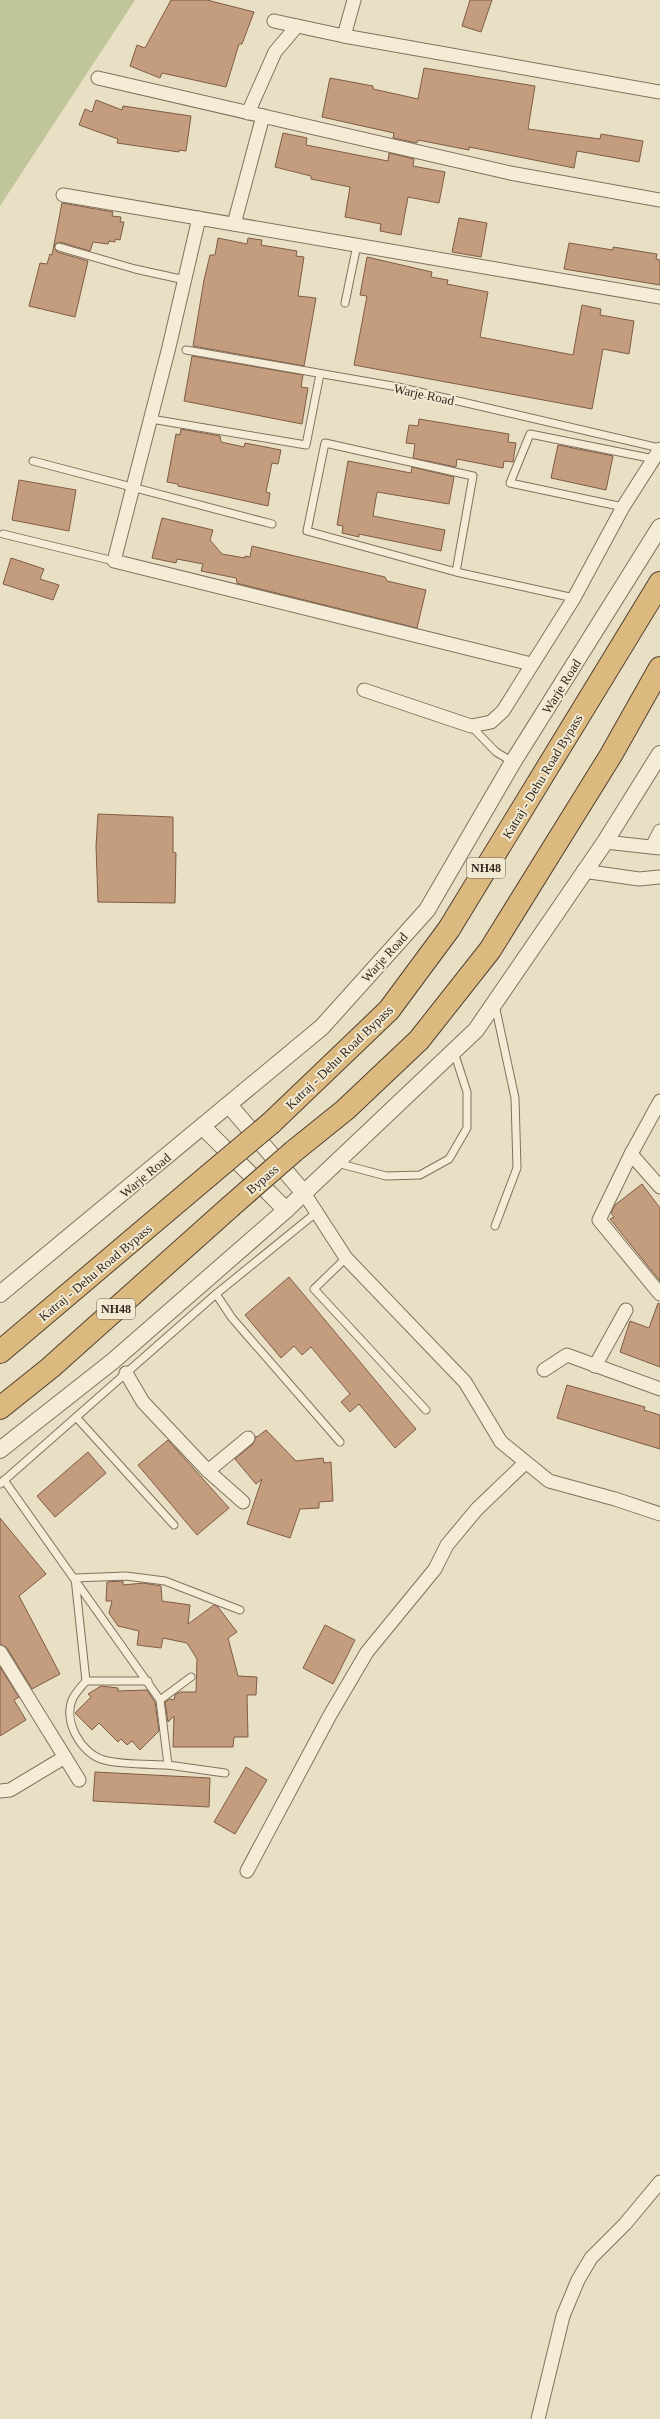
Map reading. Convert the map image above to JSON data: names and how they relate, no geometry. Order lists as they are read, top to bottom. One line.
{"streets":{"highway":["Katraj - Dehu Road Bypass","NH48","Bypass"],"street":["Warje Road"]}}
